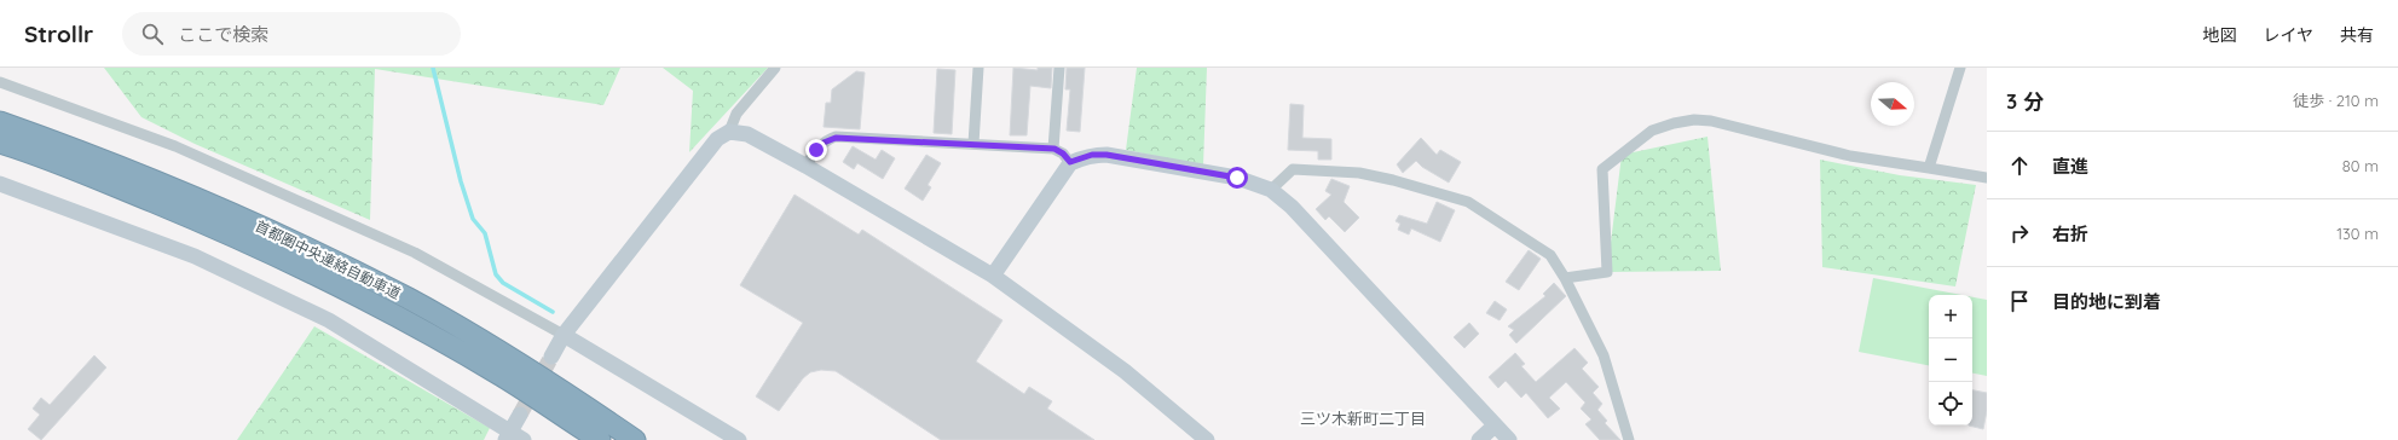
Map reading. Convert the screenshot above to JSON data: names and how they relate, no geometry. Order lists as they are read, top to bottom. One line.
{"streets":{"highway":["首都圏中央連絡自動車道"]},"districts":["三ツ木新町二丁目"],"north":"right","page":{"header":"Strollr","search":"ここで検索","nav":["地図","レイヤ","共有"],"heading":["3 分","徒歩 · 210 m"],"list":[["直進","80 m"],["右折","130 m"],"目的地に到着"],"map_buttons":["+","−"]}}
